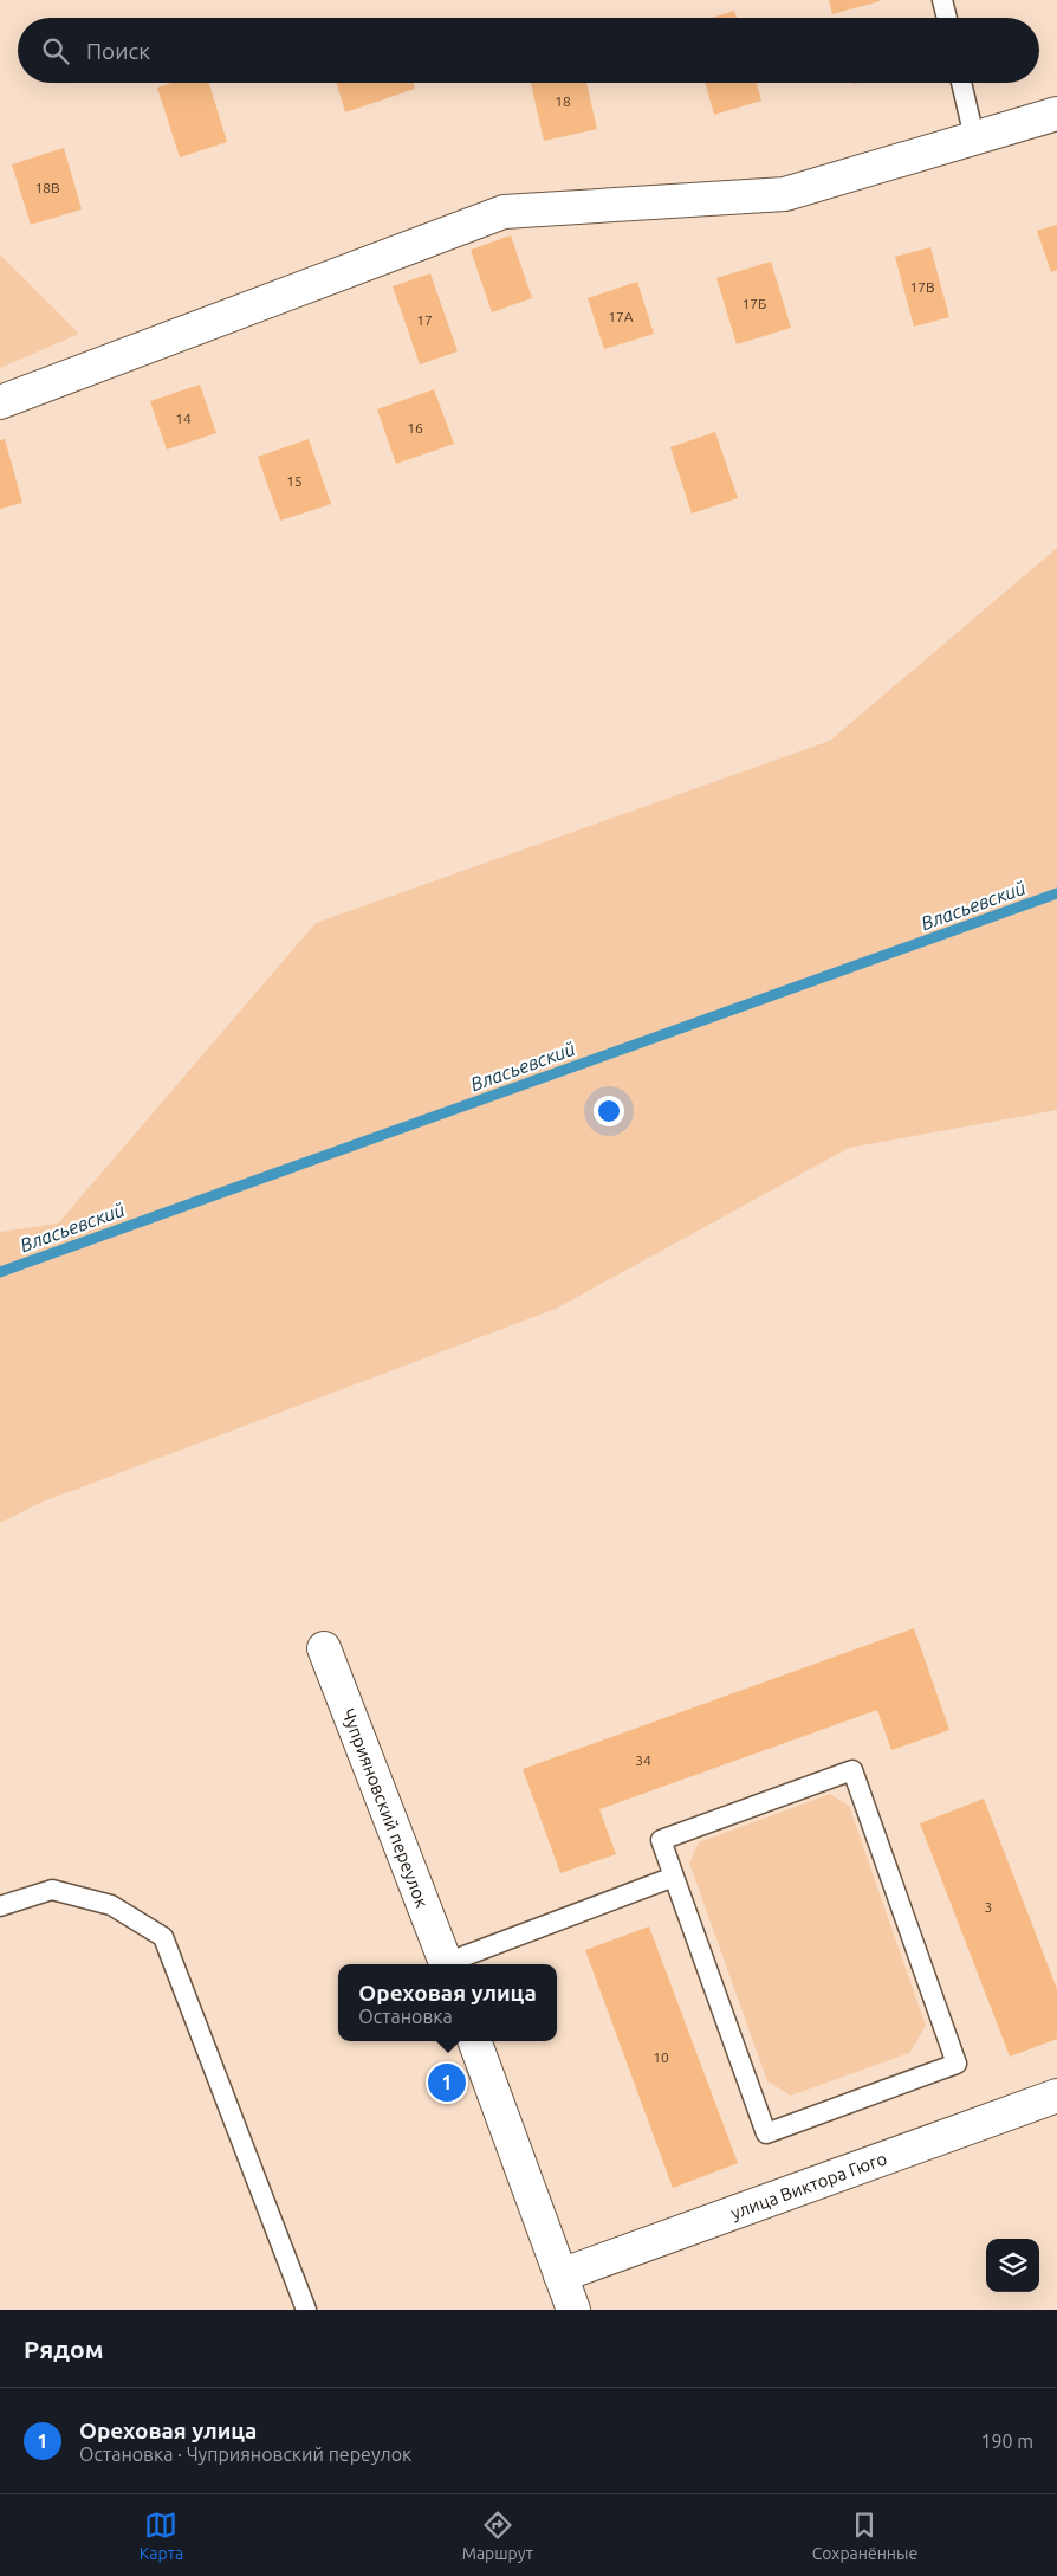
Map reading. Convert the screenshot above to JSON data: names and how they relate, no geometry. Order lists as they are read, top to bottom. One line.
{"streets":{"street":["Чуприяновский переулок","улица Виктора Гюго"]},"water":["Власьевский"],"house_numbers":["18","18В","17В","17Б","17А","17","14","16","15","34","3","10"],"page":{"search":"Поиск","popup":["Ореховая улица","Остановка"],"pins":"1","heading":"Рядом","list":[{"mark":"1","name":"Ореховая улица","note":"Остановка · Чуприяновский переулок","value":"190 m"}],"nav":["Карта","Маршрут","Сохранённые"]}}
